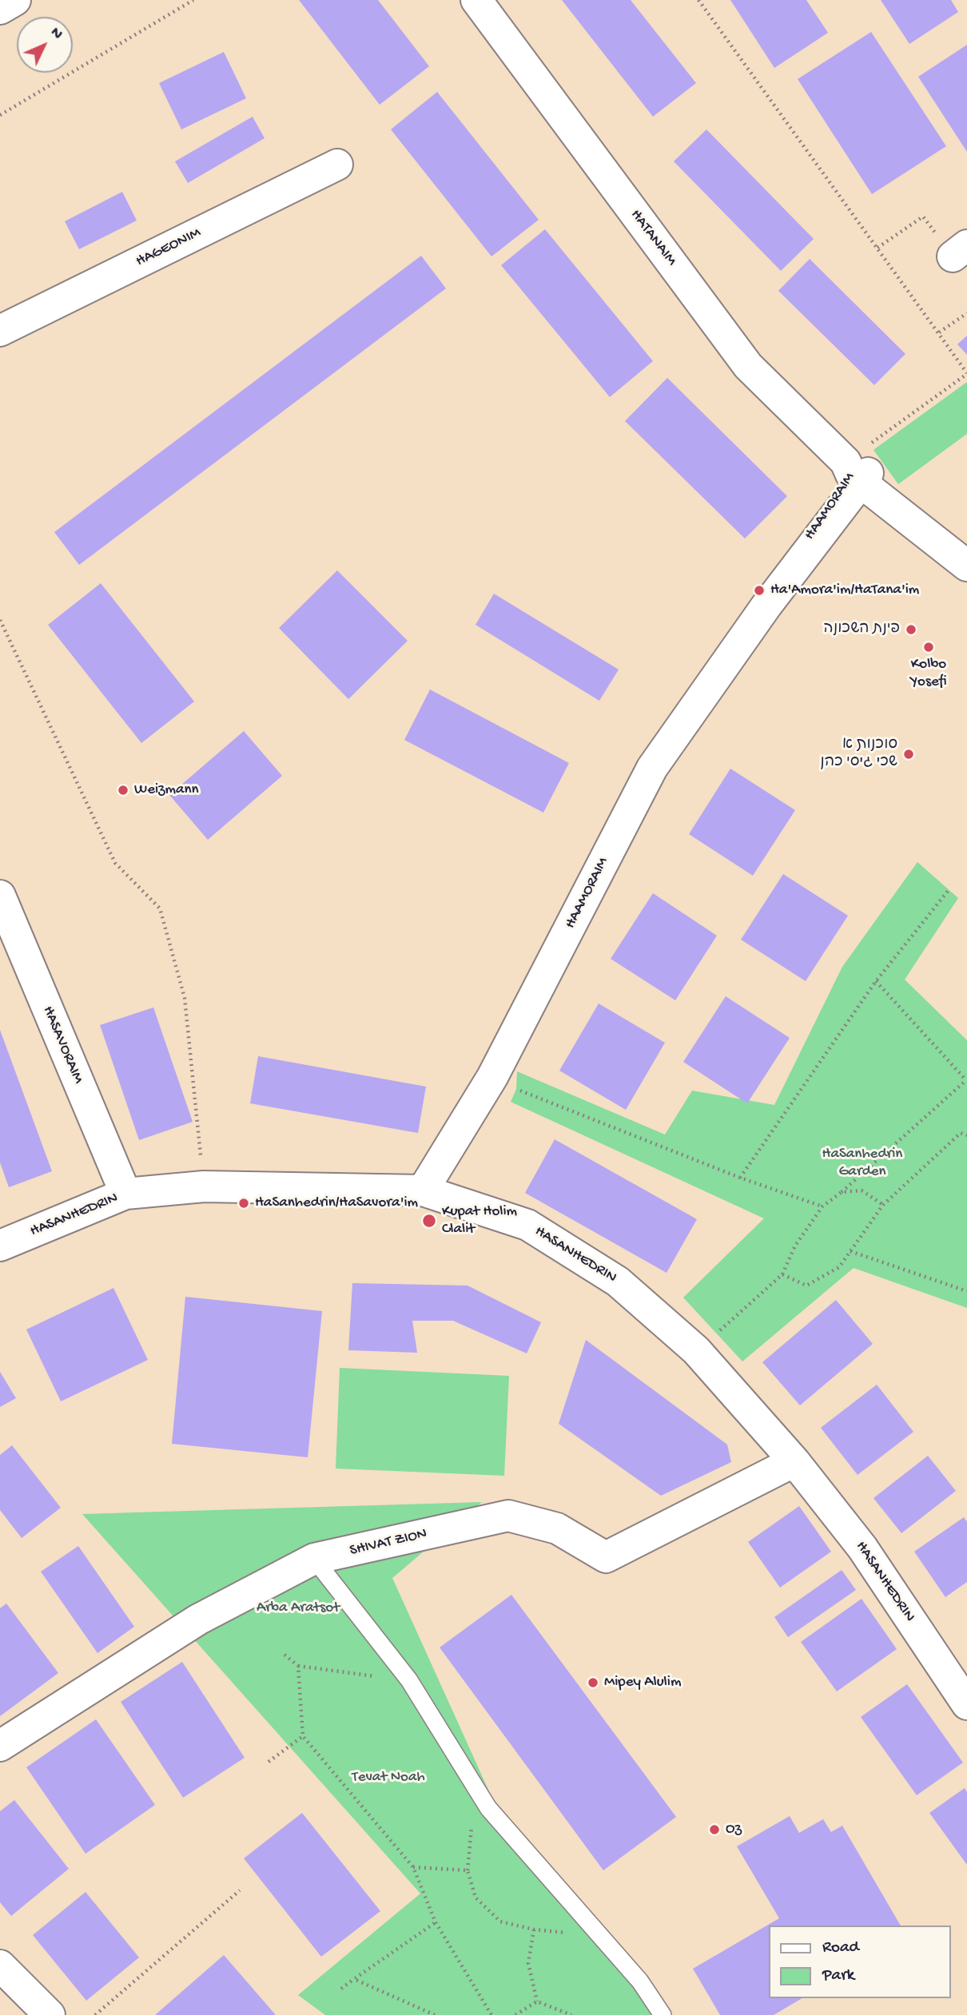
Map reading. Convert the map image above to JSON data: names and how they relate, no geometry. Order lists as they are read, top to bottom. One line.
{"streets":{"main road":["HATANAIM","HAGEONIM","HAAMORAIM","HASAVORAIM","HASANHEDRIN","SHIVAT ZION"]},"crossings":[["HATANAIM","HAAMORAIM"],["HAAMORAIM","HASANHEDRIN"],["HASAVORAIM","HASANHEDRIN"],["HASANHEDRIN","SHIVAT ZION"]],"parks":["HaSanhedrin Garden","Arba Aratsot","Tevat Noah"],"places":["Ha'Amora'im/HaTana'im","פינת השכונה","Kolbo Yosefi","סוכנות א שכ' ג'סי כהן","Weizmann","HaSanhedrin/HaSavora'im","Kupat Holim Clalit","Mipey Alulim","Oz"],"legend":["Road","Park"],"north":"top right"}
